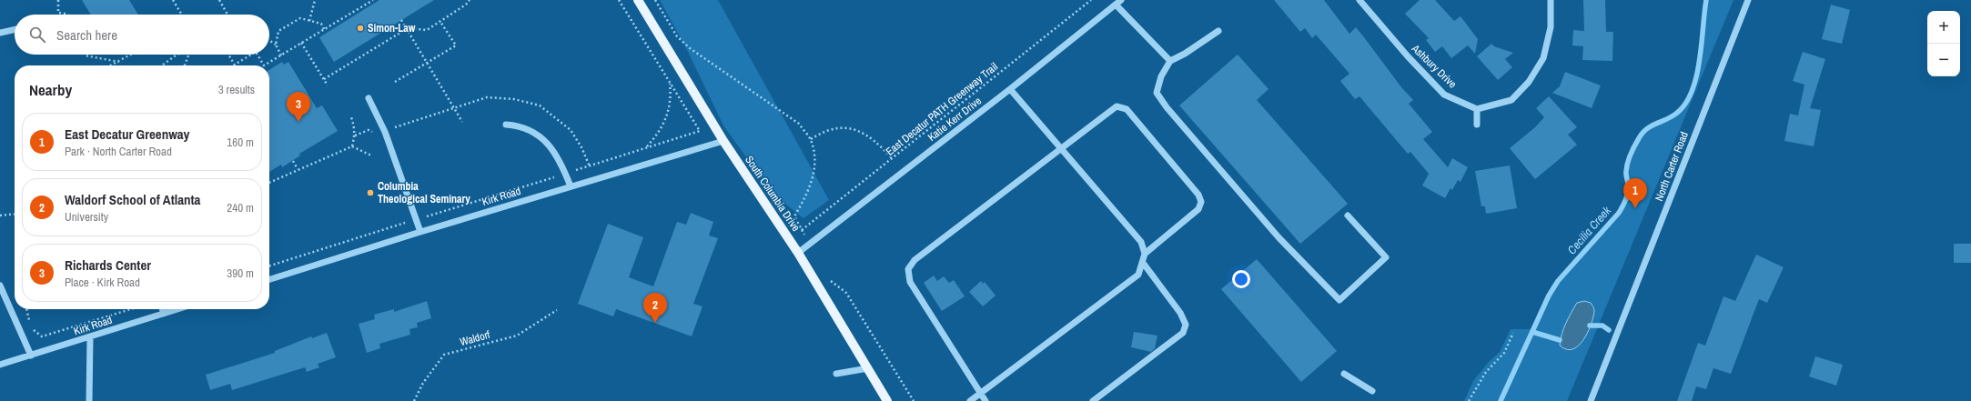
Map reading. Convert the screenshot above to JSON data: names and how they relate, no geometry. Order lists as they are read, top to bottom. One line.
{"streets":{"main road":["South Columbia Drive"],"street":["Ashbury Drive","Katie Kerr Drive","North Carter Road","Kirk Road"],"path":["East Decatur PATH Greenway Trail","Waldorf"]},"crossings":[["Katie Kerr Drive","South Columbia Drive"],["South Columbia Drive","Kirk Road"]],"water":["Cecilia Creek"],"places":["Simon-Law","Columbia Theological Seminary"],"page":{"map_buttons":["+","−"],"search":"Search here","heading":["Nearby","3 results"],"pins":["3","1","2"],"list":[{"mark":"1","name":"East Decatur Greenway","note":"Park · North Carter Road","value":"160 m"},{"mark":"2","name":"Waldorf School of Atlanta","note":"University","value":"240 m"},{"mark":"3","name":"Richards Center","note":"Place · Kirk Road","value":"390 m"}]}}
